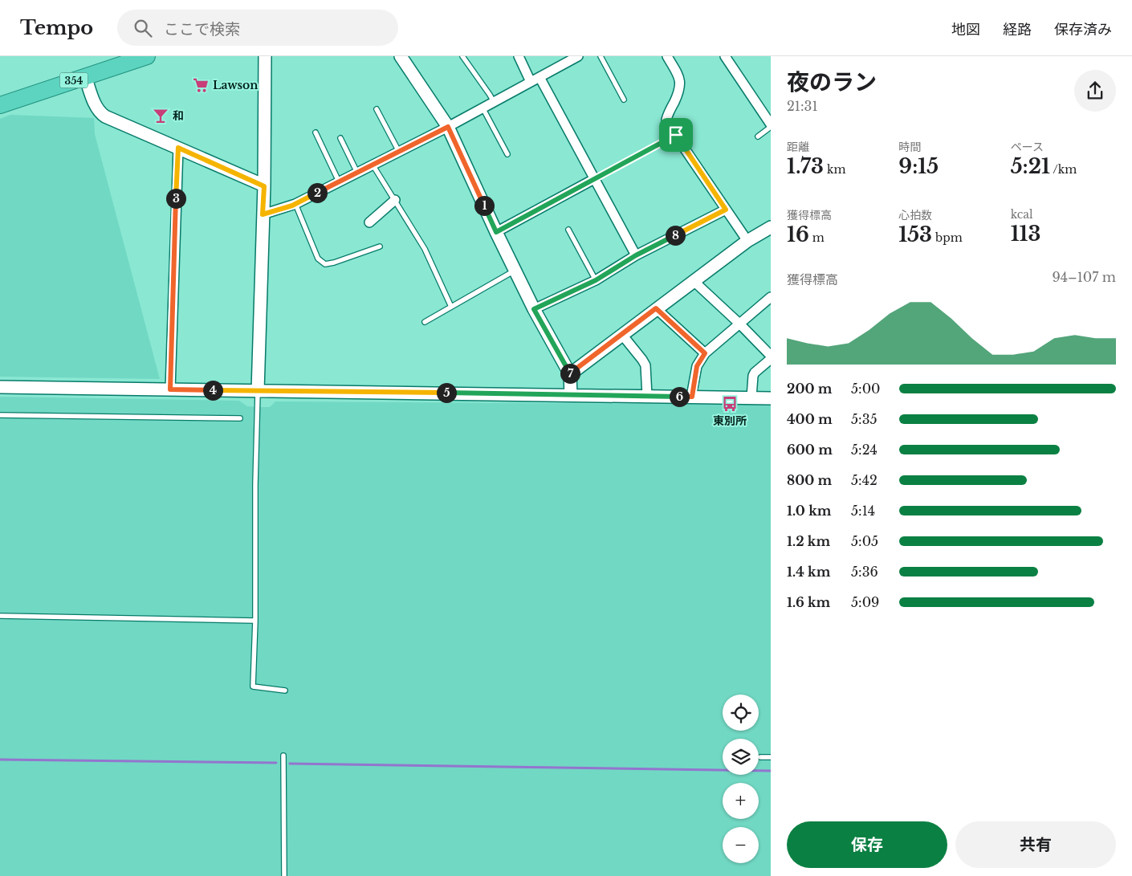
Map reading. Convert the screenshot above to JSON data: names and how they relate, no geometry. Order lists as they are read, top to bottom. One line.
{"streets":{"highway":["354"]},"places":{"supermarket":["Lawson"],"bar":["和"],"bus stop":["東別所"]},"page":{"header":"Tempo","search":"ここで検索","nav":["地図","経路","保存済み"],"heading":["夜のラン","21:31"],"stats":[["距離","1.73 km"],["時間","9:15"],["ペース","5:21 /km"],["獲得標高","16 m"],["心拍数","153 bpm"],["kcal","113"]],"pins":["2","3","1","8","7","4","5","6"],"chart":["獲得標高","94–107 m"],"list":[{"name":"200 m","note":"5:00"},{"name":"400 m","note":"5:35"},{"name":"600 m","note":"5:24"},{"name":"800 m","note":"5:42"},{"name":"1.0 km","note":"5:14"},{"name":"1.2 km","note":"5:05"},{"name":"1.4 km","note":"5:36"},{"name":"1.6 km","note":"5:09"}],"map_buttons":["+","−"],"buttons":["保存","共有"]}}
